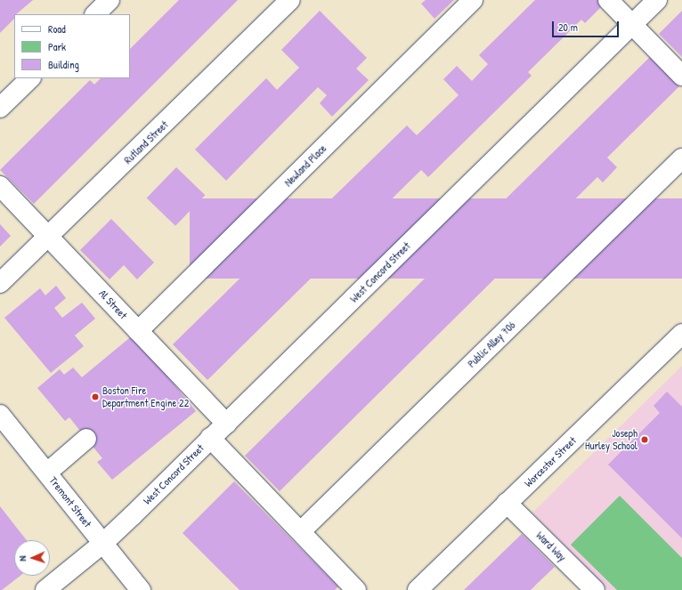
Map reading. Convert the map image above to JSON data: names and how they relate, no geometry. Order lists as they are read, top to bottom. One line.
{"streets":{"street":["Rutland Street","Newland Place","West Concord Street","Al Street","Public Alley 706","Worcester Street","Tremont Street","Ward Way"]},"crossings":[["Rutland Street","Al Street"],["Newland Place","Al Street"],["West Concord Street","Al Street"],["West Concord Street","Tremont Street"],["Worcester Street","Ward Way"]],"places":["Boston Fire Department Engine 22","Joseph Hurley School"],"legend":["Road","Park","Building"],"scale_bar":"20 m","north":"left"}
